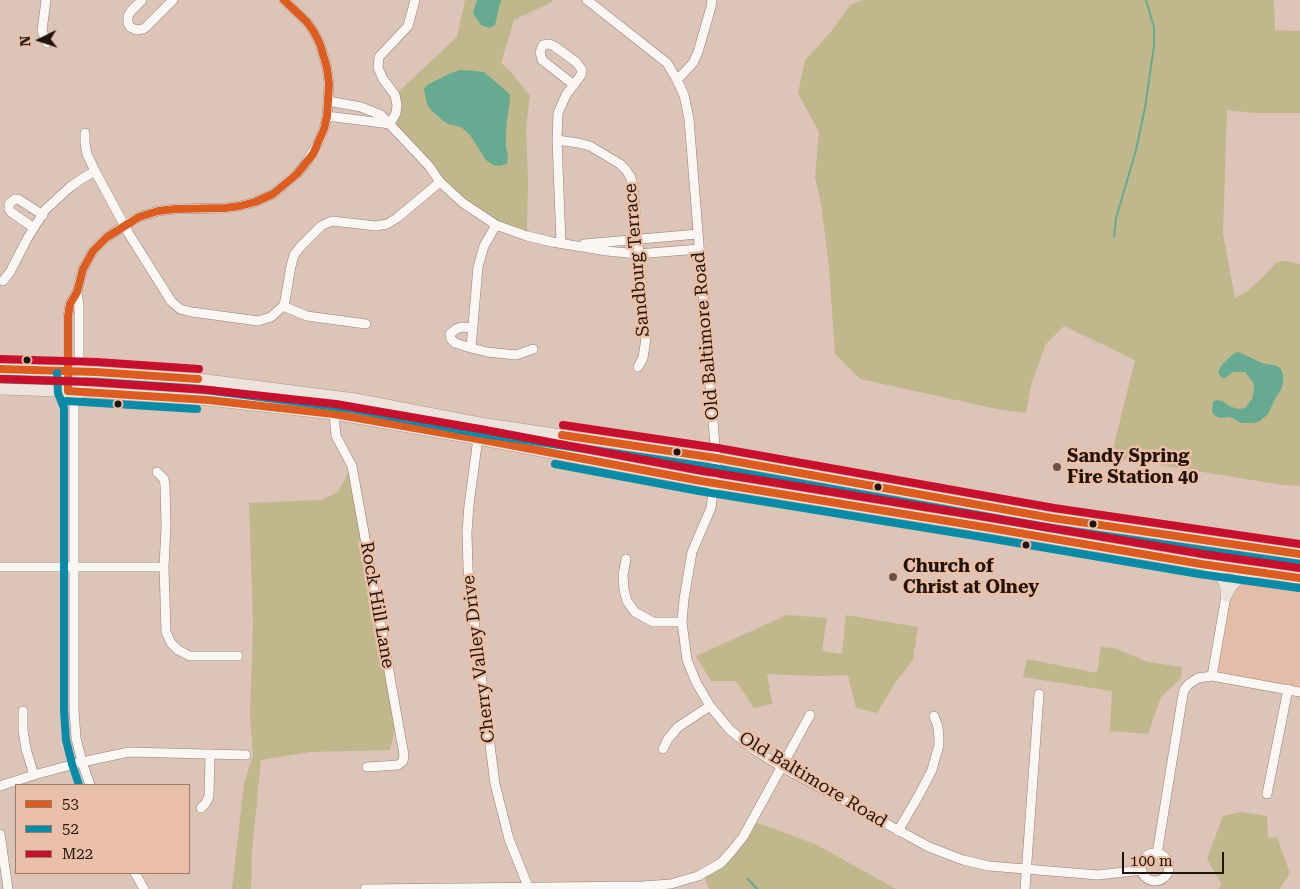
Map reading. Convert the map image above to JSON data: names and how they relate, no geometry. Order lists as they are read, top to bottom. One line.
{"streets":{"street":["Sandburg Terrace","Old Baltimore Road","Rock Hill Lane","Cherry Valley Drive"]},"places":["Sandy Spring Fire Station 40","Church of Christ at Olney"],"lines":["transit line 53","transit line M22","transit line 52"],"legend":["53","52","M22"],"scale_bar":"100 m","north":"left"}
